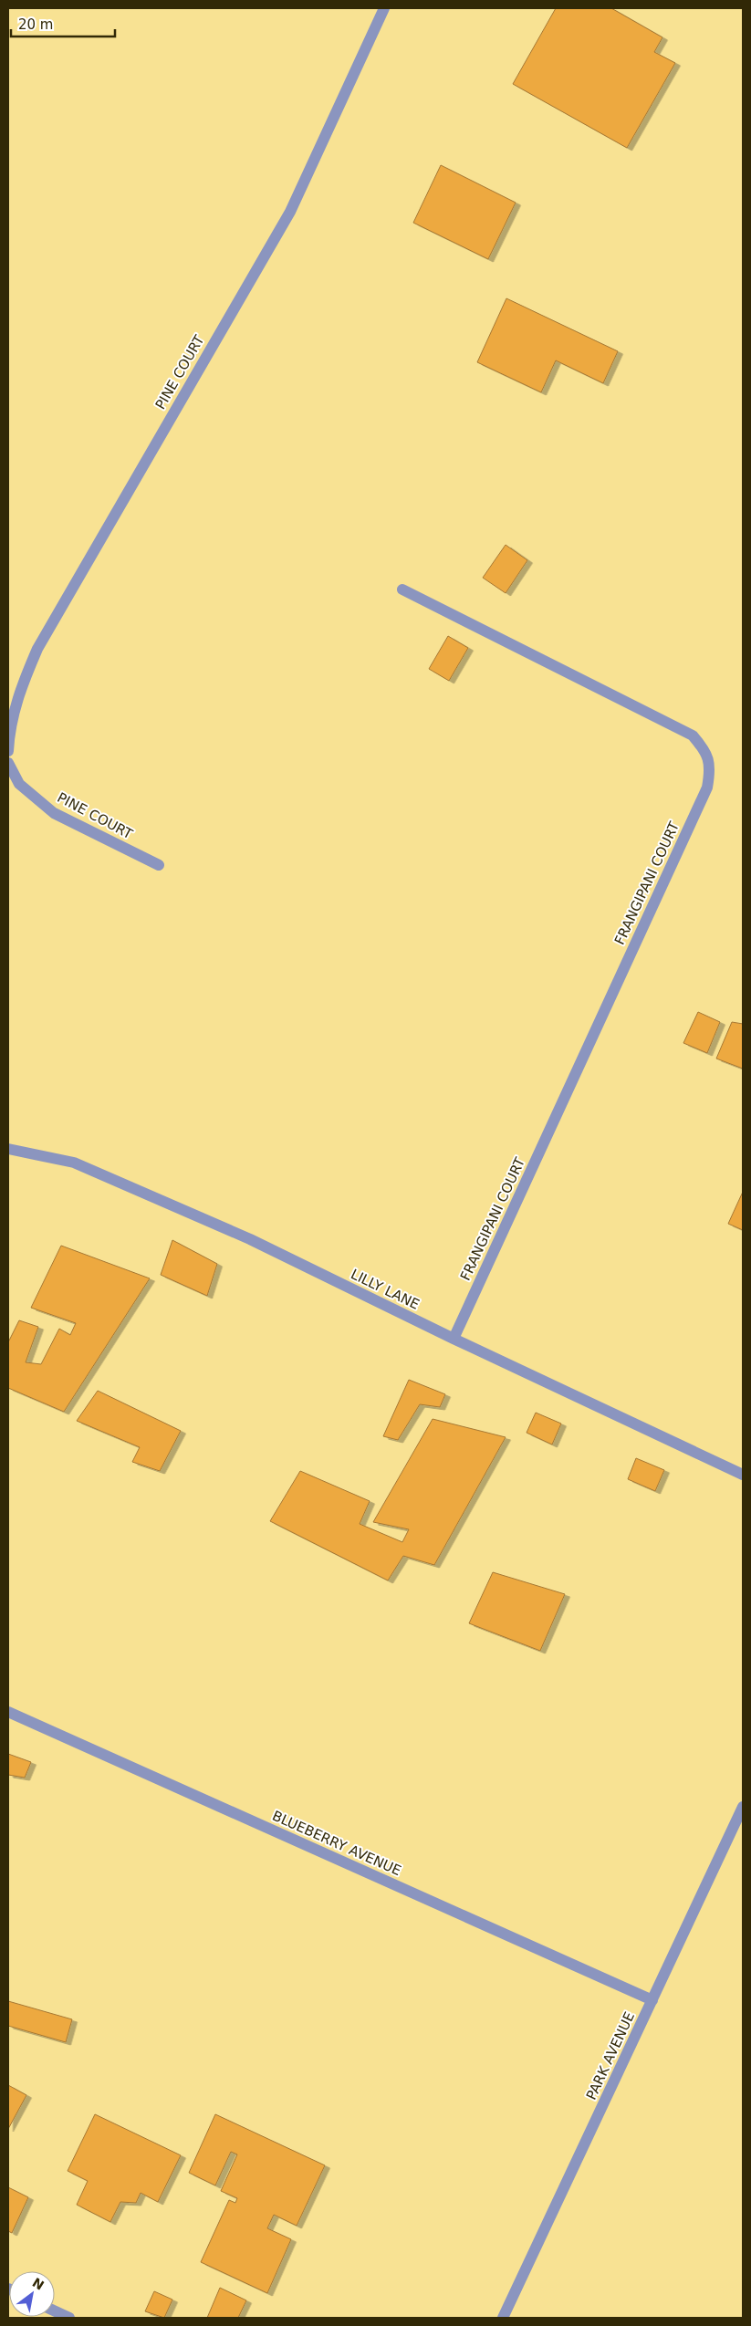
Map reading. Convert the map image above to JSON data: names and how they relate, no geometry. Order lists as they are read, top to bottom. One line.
{"streets":{"street":["PINE COURT","FRANGIPANI COURT","LILLY LANE","BLUEBERRY AVENUE","PARK AVENUE"]},"crossings":[["FRANGIPANI COURT","LILLY LANE"],["BLUEBERRY AVENUE","PARK AVENUE"]],"scale_bar":"20 m","north":"top right"}
